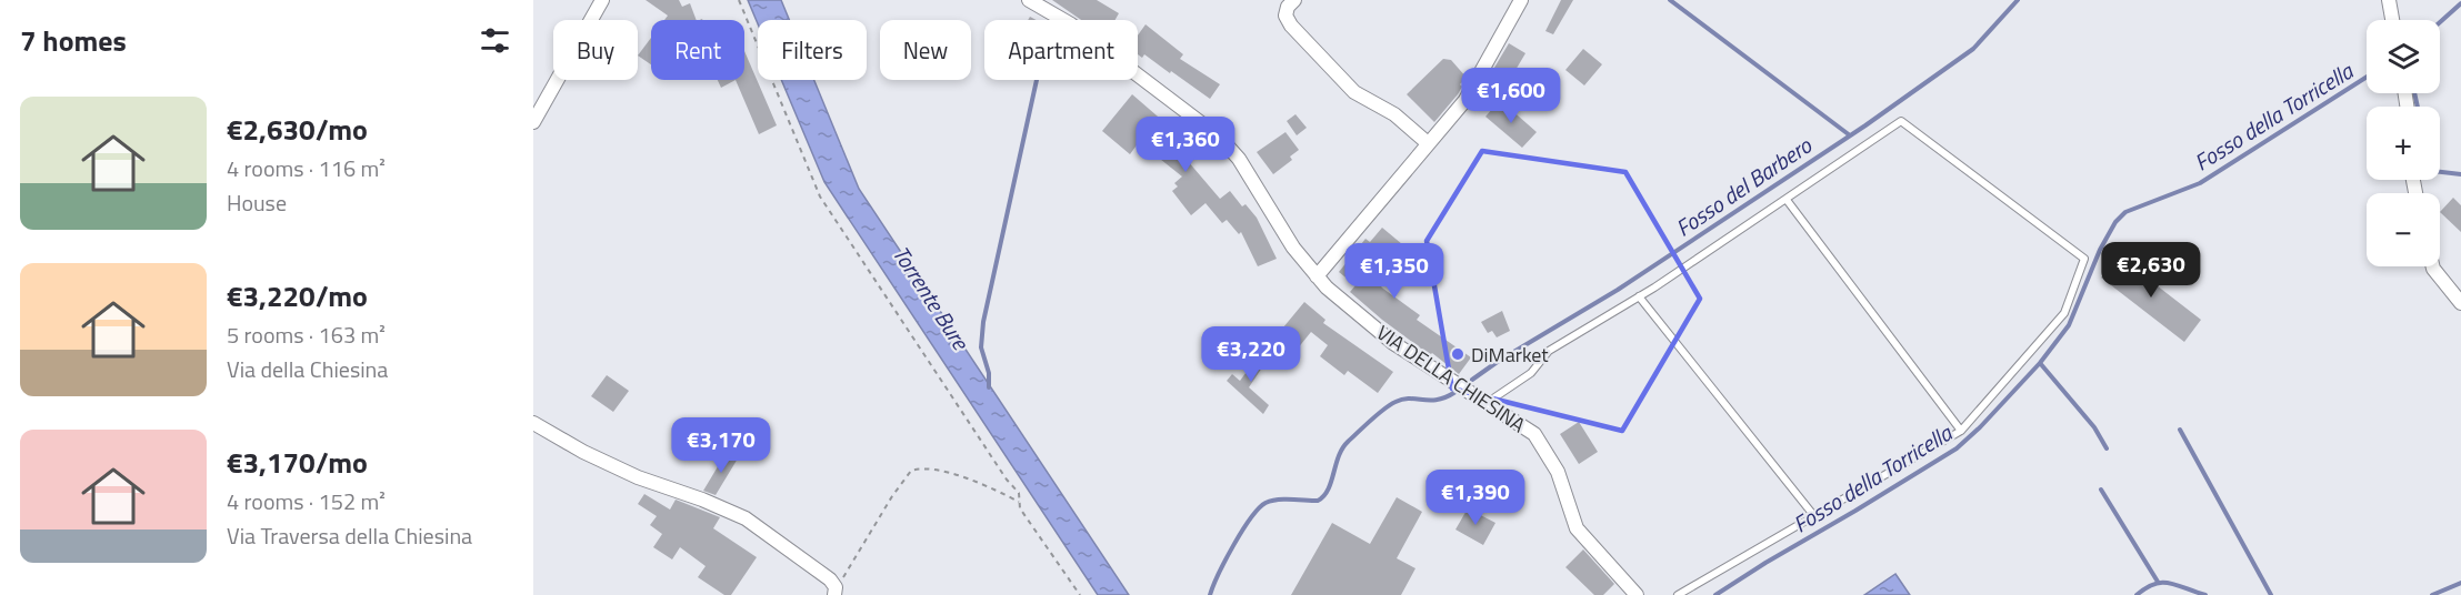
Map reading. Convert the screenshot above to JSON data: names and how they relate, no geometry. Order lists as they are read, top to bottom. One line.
{"streets":{"street":["VIA DELLA CHIESINA"]},"water":["Fosso della Torricella","Fosso del Barbero","Torrente Bure"],"places":["DiMarket"],"page":{"heading":"7 homes","map_buttons":["+","−"],"chip":["Buy","Rent","Filters","New","Apartment"],"price":["€1,600","€1,360","€2,630","€1,350","€3,220","€3,170","€1,390"],"list":[{"name":"€2,630/mo","note":"4 rooms · 116 m² · House"},{"name":"€3,220/mo","note":"5 rooms · 163 m² · Via della Chiesina"},{"name":"€3,170/mo","note":"4 rooms · 152 m² · Via Traversa della Chiesina"}]}}
